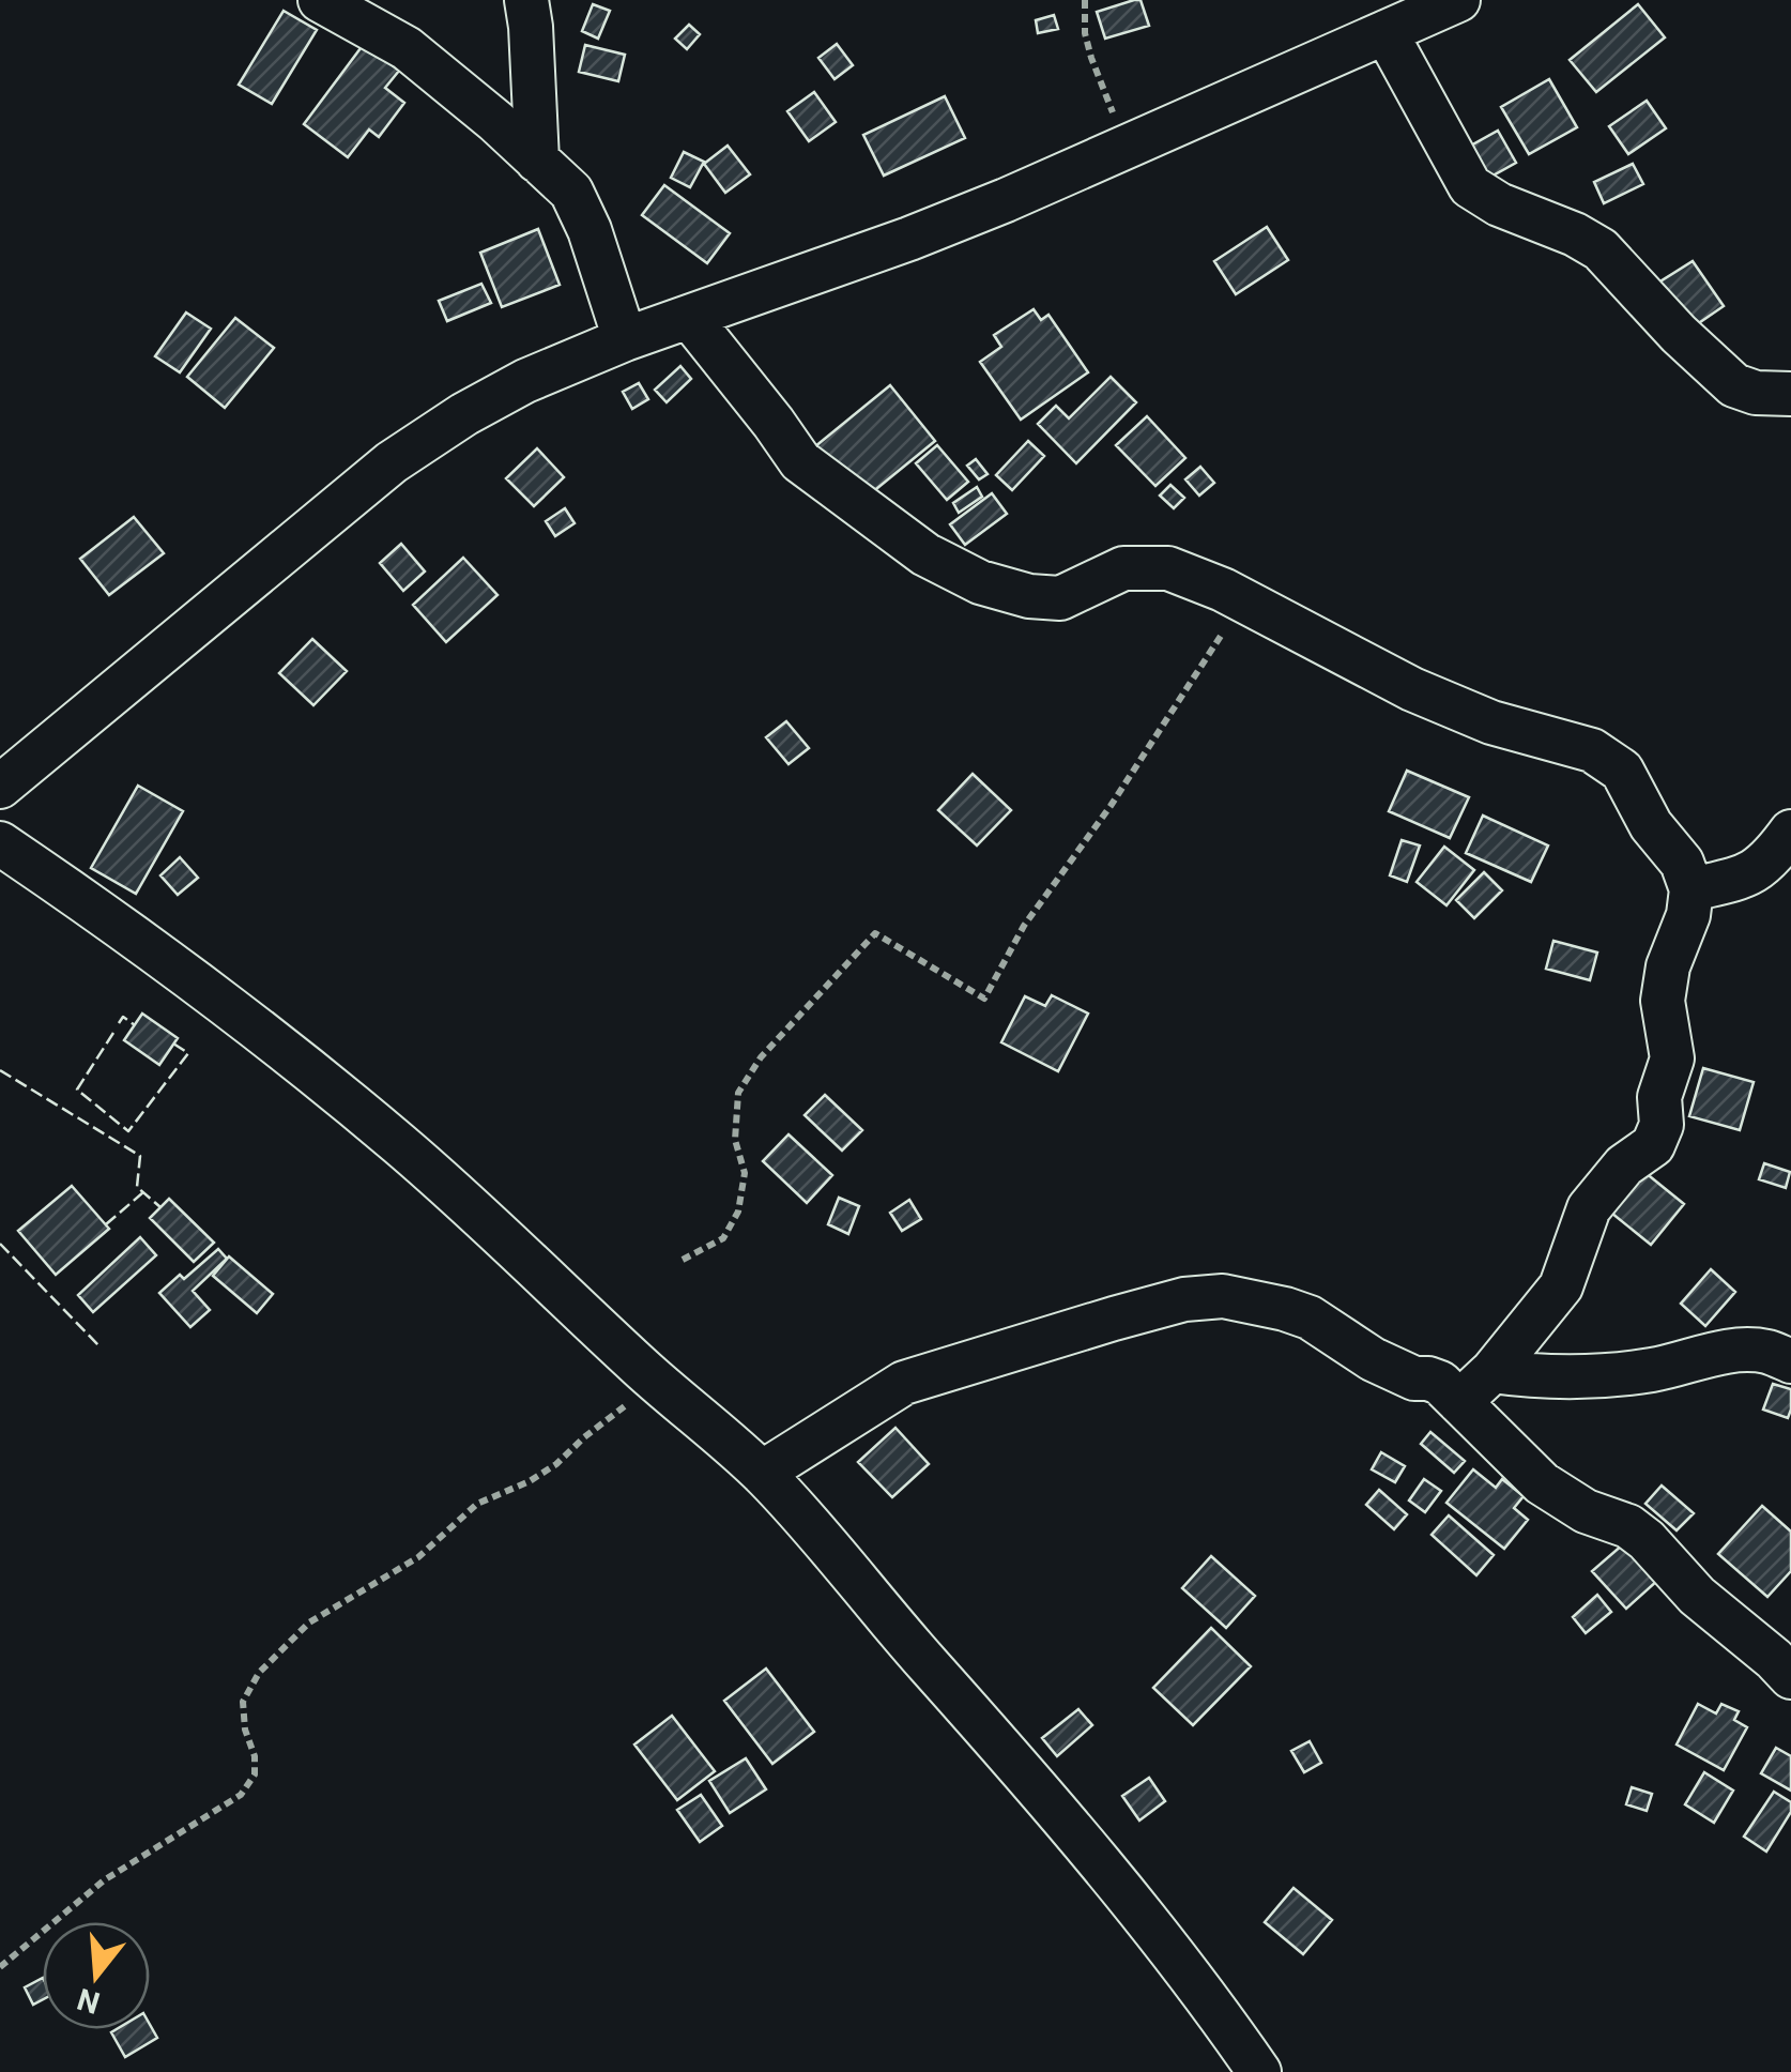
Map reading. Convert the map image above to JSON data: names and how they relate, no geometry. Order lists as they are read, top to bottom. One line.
{"north":"bottom"}
